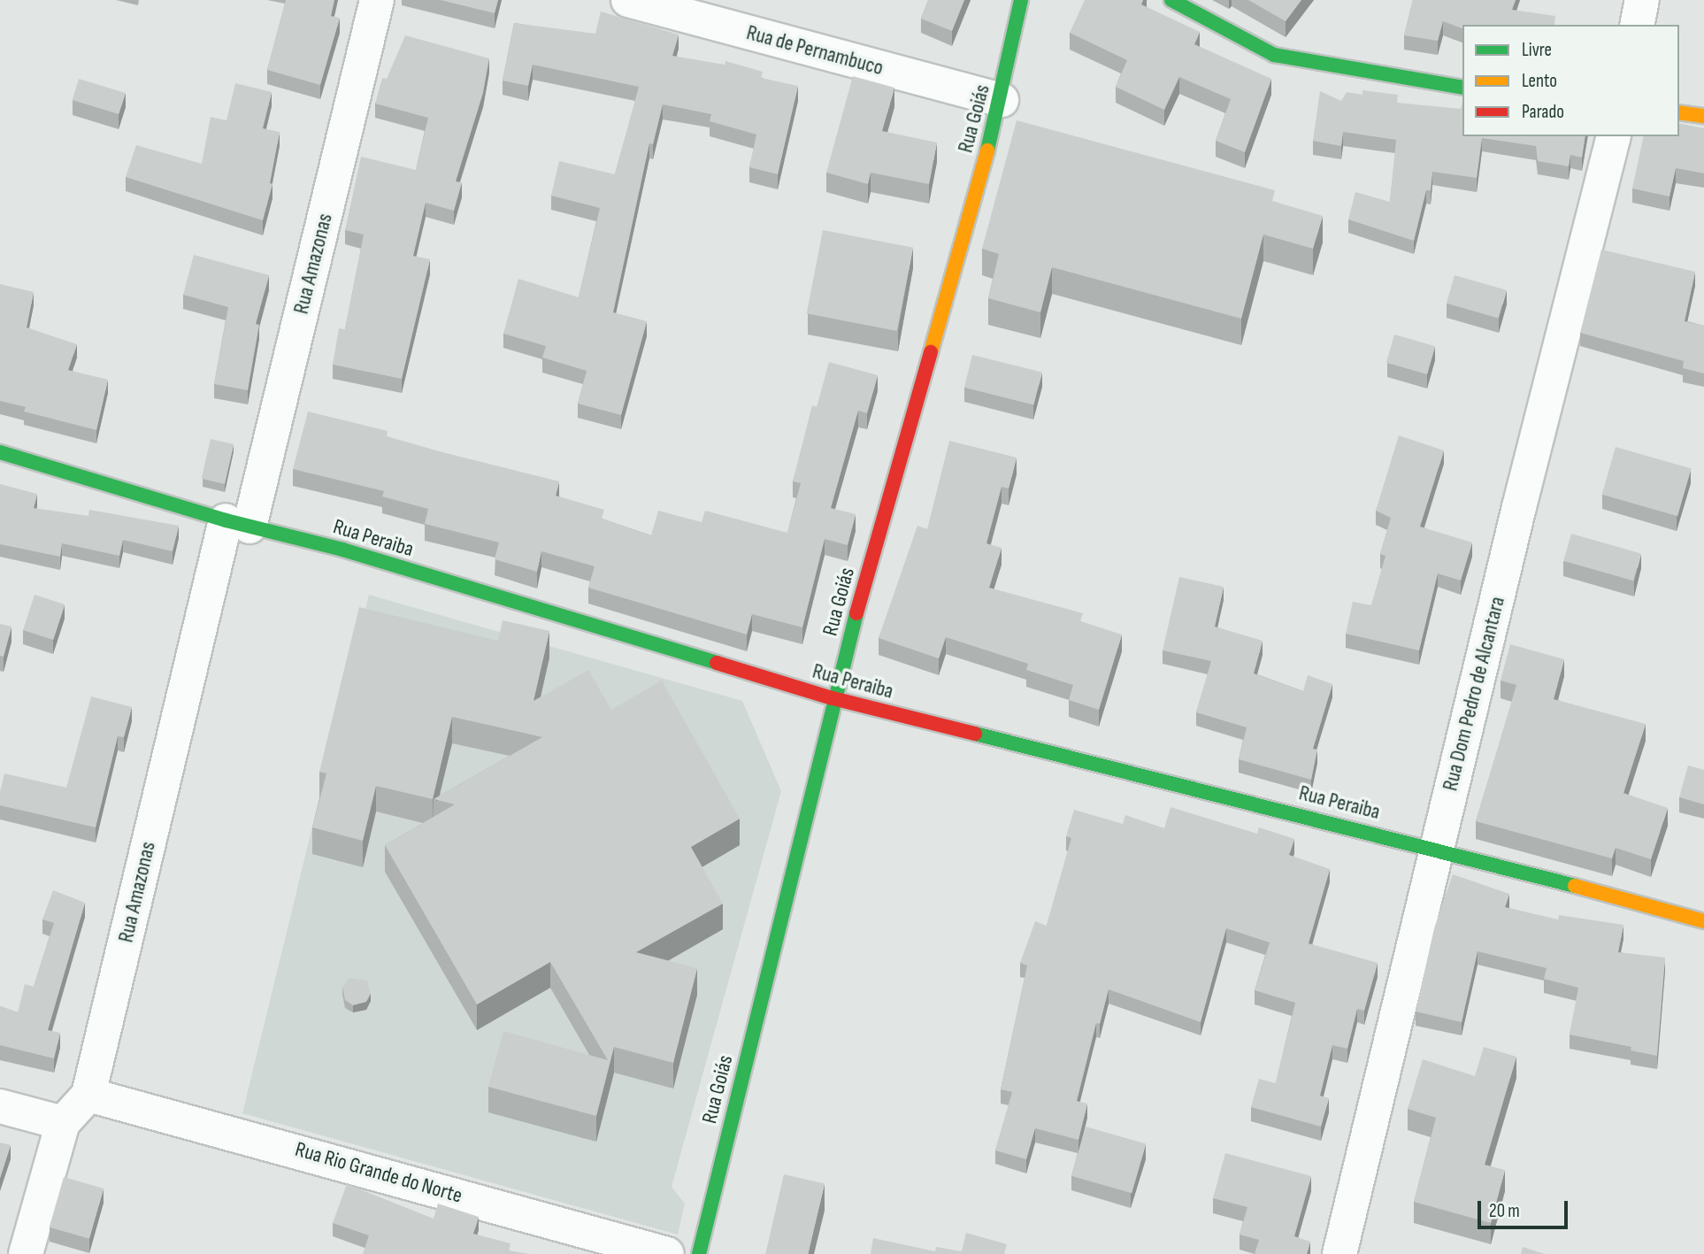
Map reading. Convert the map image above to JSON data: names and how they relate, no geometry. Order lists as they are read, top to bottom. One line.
{"streets":{"street":["Rua de Pernambuco","Rua Goiás","Rua Amazonas","Rua Peraiba","Rua Dom Pedro de Alcantara","Rua Rio Grande do Norte"]},"crossings":[["Rua de Pernambuco","Rua Goiás"],["Rua Goiás","Rua Peraiba"],["Rua Amazonas","Rua Peraiba"],["Rua Amazonas","Rua Rio Grande do Norte"],["Rua Peraiba","Rua Dom Pedro de Alcantara"]],"legend":["Livre","Lento","Parado"],"scale_bar":"20 m"}
